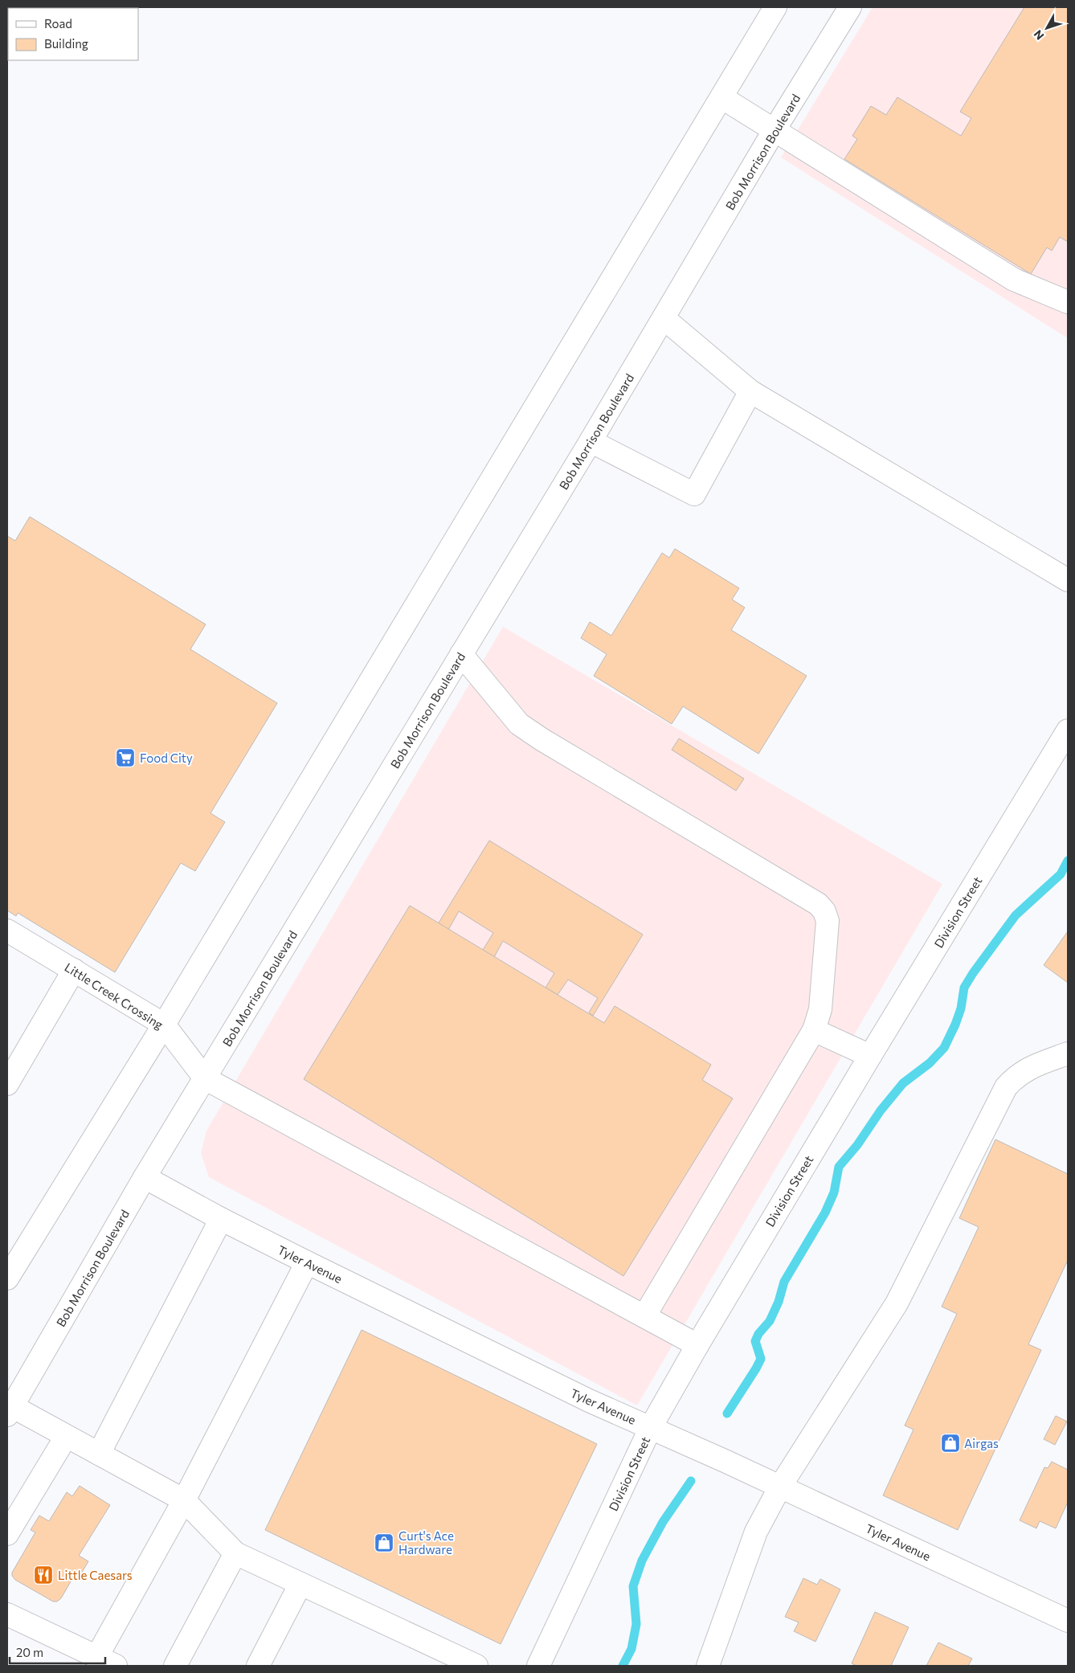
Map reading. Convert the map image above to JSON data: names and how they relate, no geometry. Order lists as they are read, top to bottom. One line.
{"streets":{"street":["Bob Morrison Boulevard","Division Street","Little Creek Crossing","Tyler Avenue"]},"crossings":[["Bob Morrison Boulevard","Little Creek Crossing"],["Bob Morrison Boulevard","Tyler Avenue"],["Division Street","Tyler Avenue"]],"places":{"supermarket":["Food City"],"shop":["Airgas","Curt's Ace Hardware"],"restaurant":["Little Caesars"]},"legend":["Road","Building"],"scale_bar":"20 m","north":"bottom left"}
